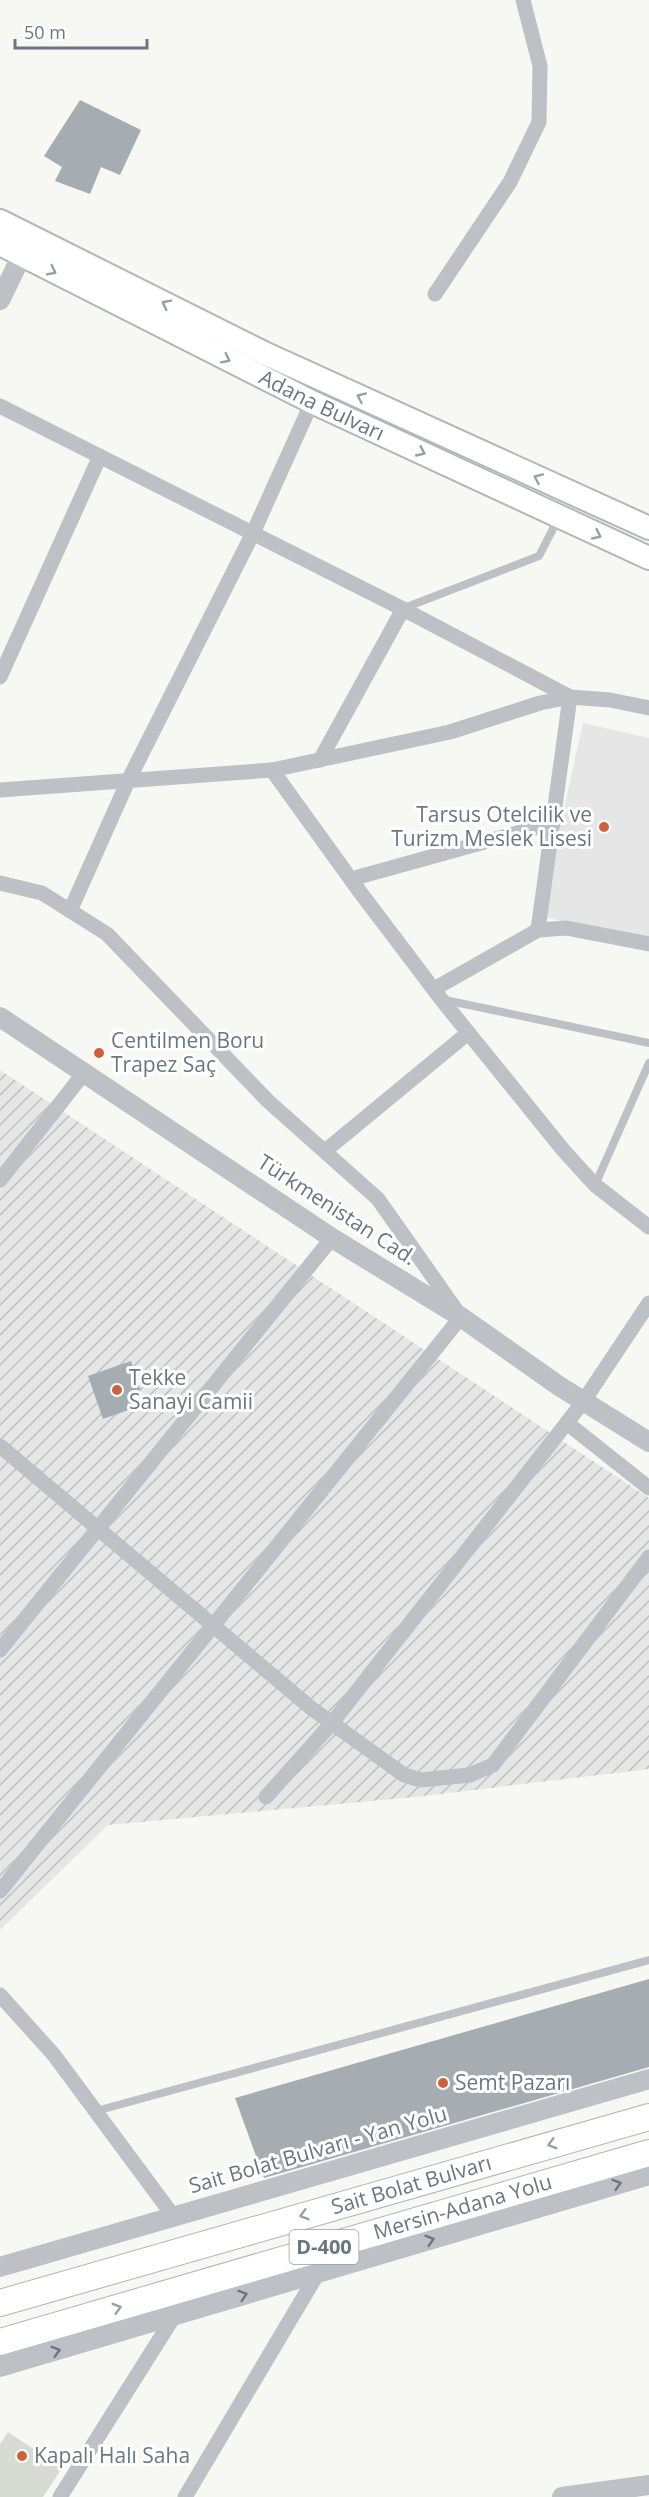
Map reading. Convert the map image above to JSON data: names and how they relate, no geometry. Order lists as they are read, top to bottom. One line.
{"streets":{"highway":["Sait Bolat Bulvarı","Mersin-Adana Yolu","D-400"],"main road":["Adana Bulvarı"],"street":["Türkmenistan Cad.","Sait Bolat Bulvarı - Yan Yolu"]},"one_way":["Sait Bolat Bulvarı","Mersin-Adana Yolu"],"places":["Tarsus Otelcilik ve Turizm Meslek Lisesi","Centilmen Boru Trapez Saç","Tekke Sanayi Camii","Semt Pazarı","Kapalı Halı Saha"],"scale_bar":"50 m"}
